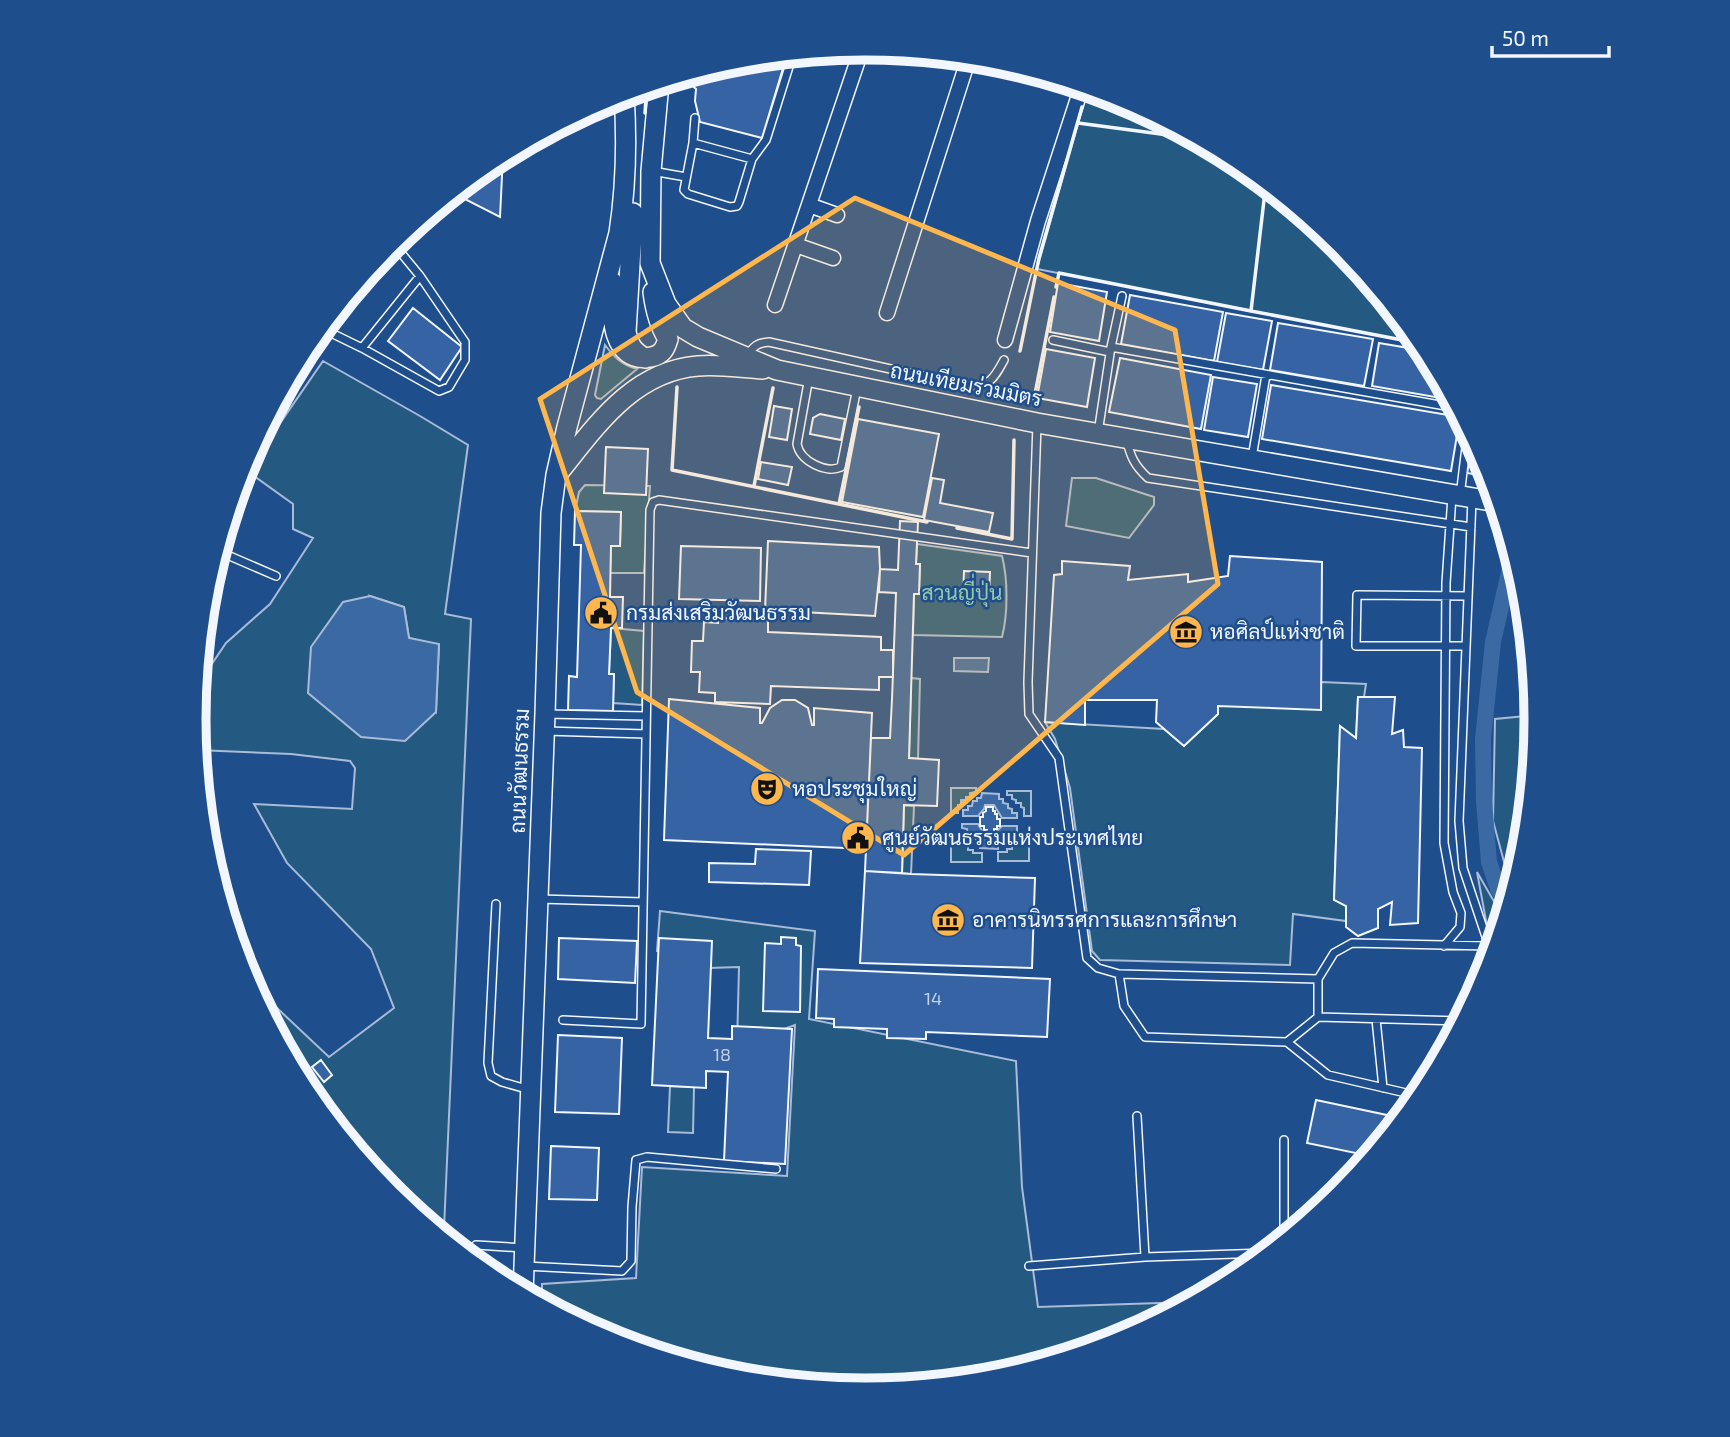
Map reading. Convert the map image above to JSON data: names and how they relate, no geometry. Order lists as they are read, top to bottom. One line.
{"streets":{"street":["ถนนเทียมร่วมมิตร","ถนนวัฒนธรรม"]},"parks":["สวนญี่ปุ่น"],"places":{"public building":["กรมส่งเสริมวัฒนธรรม","ศูนย์วัฒนธรรมแห่งประเทศไทย"],"museum":["หอศิลป์แห่งชาติ","อาคารนิทรรศการและการศึกษา"],"theatre":["หอประชุมใหญ่"]},"house_numbers":["14","18"],"scale_bar":"50 m"}
